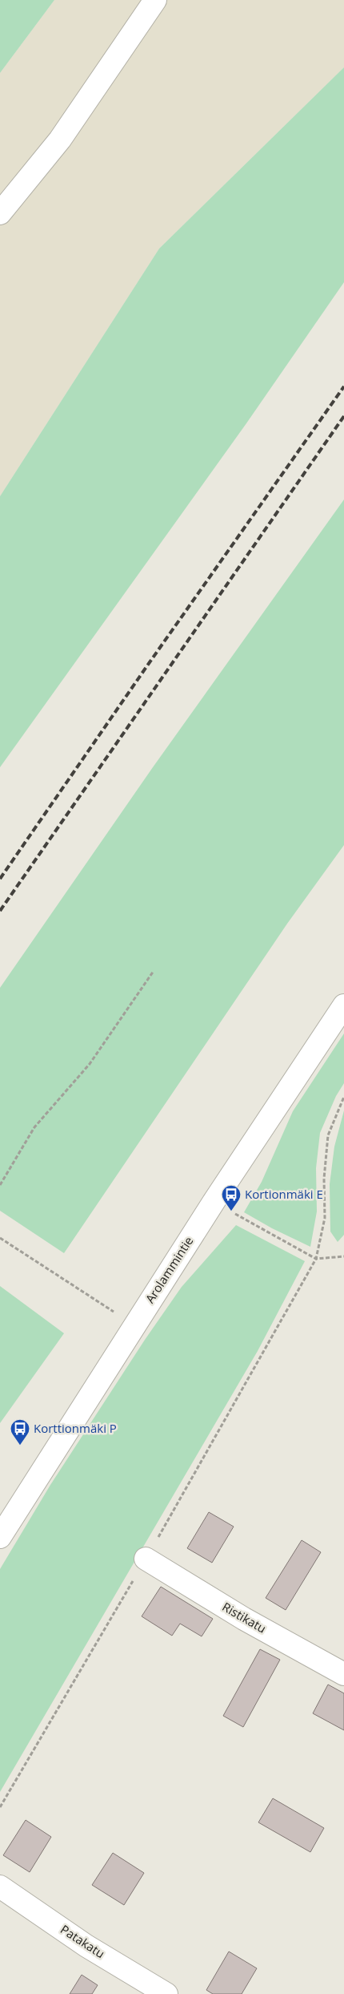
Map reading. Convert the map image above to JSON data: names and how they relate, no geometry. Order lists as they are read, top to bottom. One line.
{"streets":{"street":["Arolammintie","Ristikatu","Patakatu"]},"places":{"bus stop":["Kortionmäki E","Korttionmäki P"]}}
